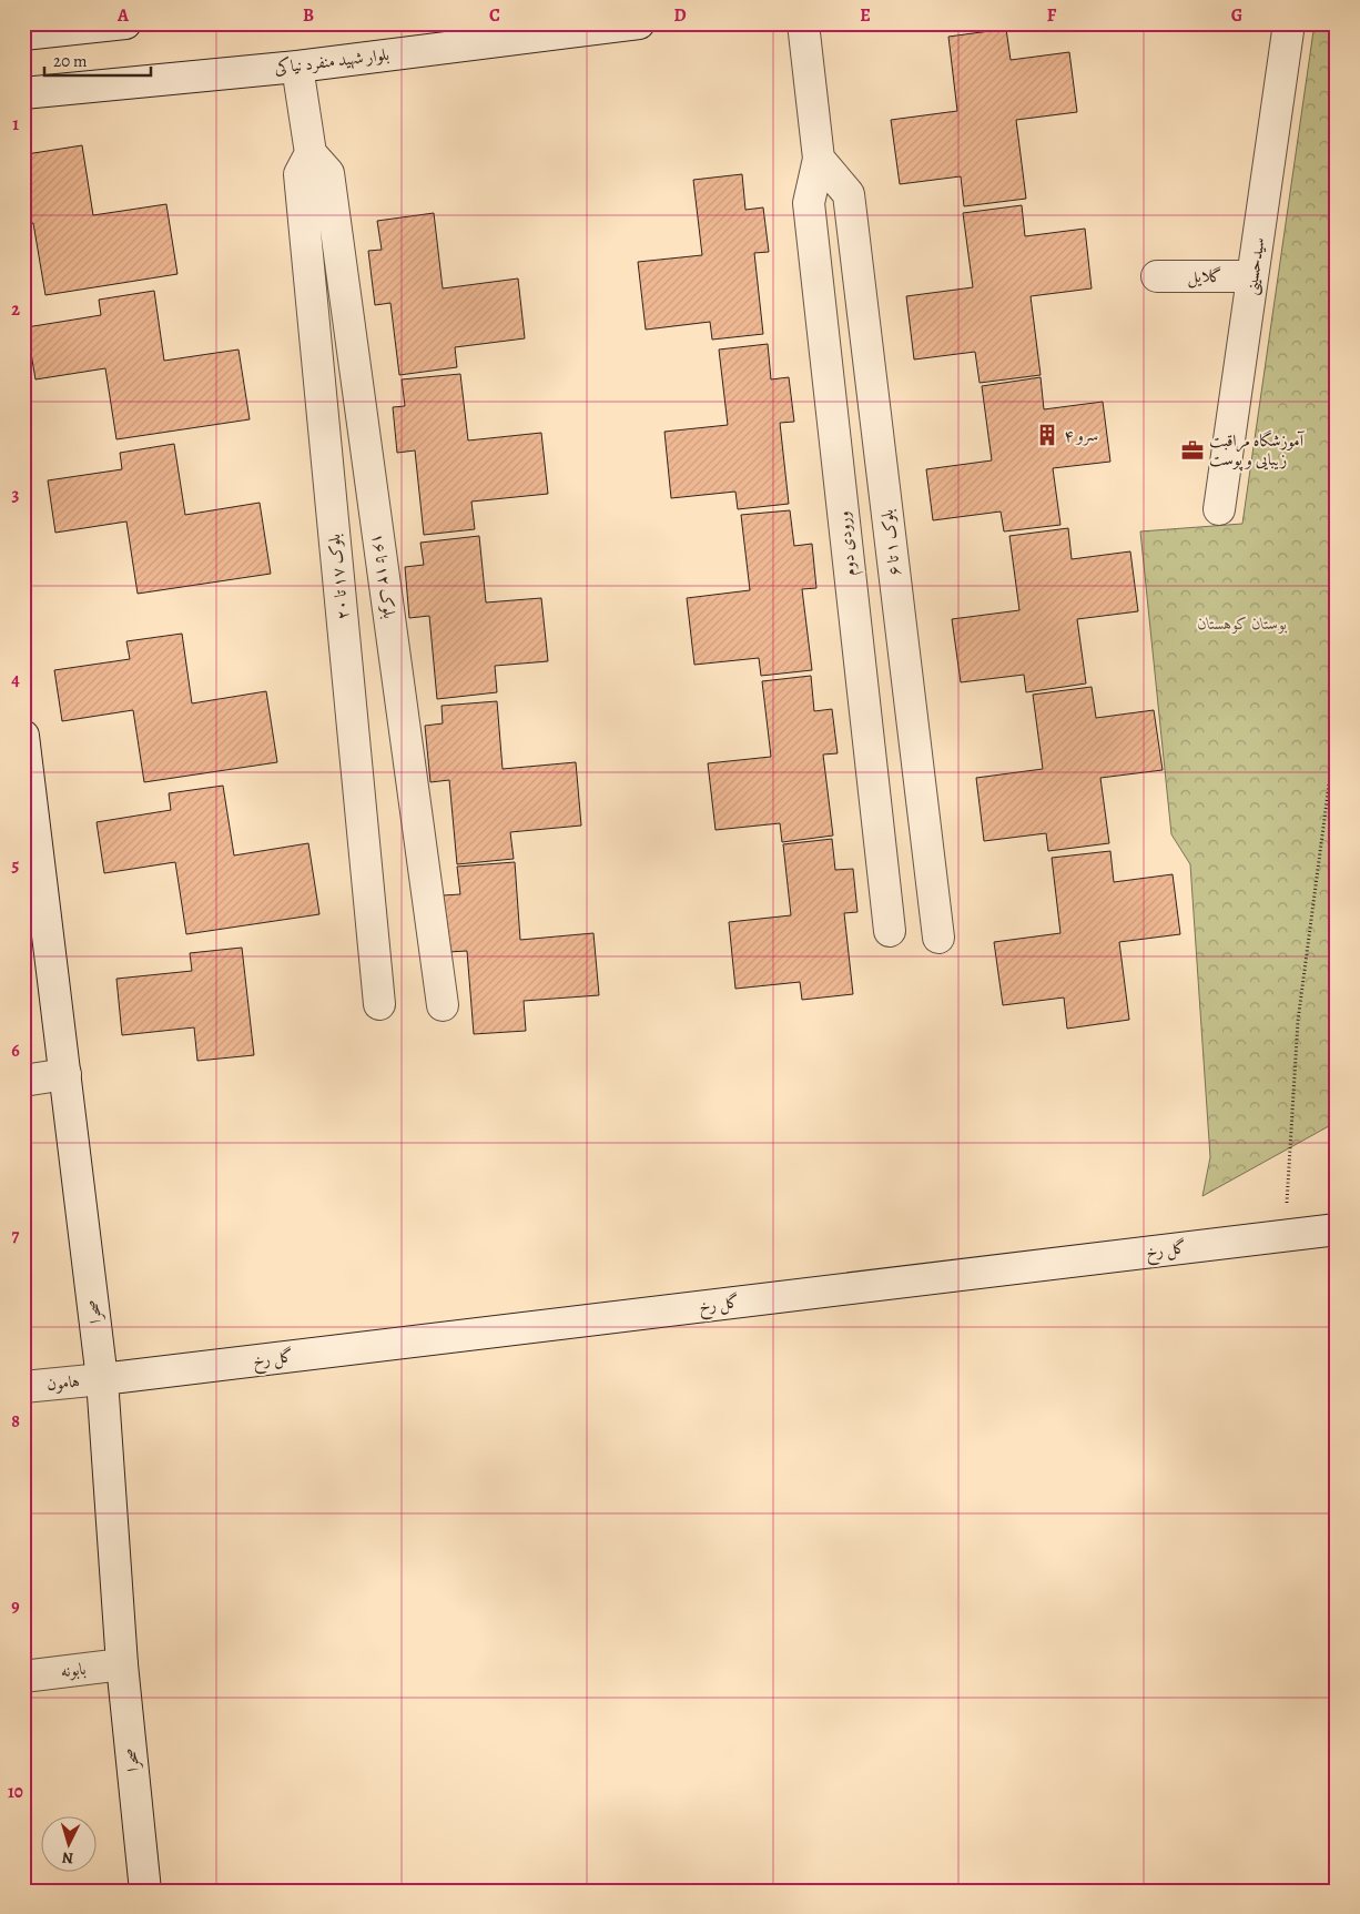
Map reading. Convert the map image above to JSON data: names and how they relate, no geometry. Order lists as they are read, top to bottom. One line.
{"streets":{"street":["بلوار شهید منفرد نیاکی","سیدحسینی","گلایل","بلوک ۱ تا ۶","ورودی دوم","بلوک ۱۲ تا ۱۶","بلوک ۱۷ تا ۲۰","گل رخ","صحرا","هامون","بابونه"]},"crossings":[["سیدحسینی","گلایل"],["بلوک ۱ تا ۶","ورودی دوم"],["بلوک ۱۲ تا ۱۶","بلوک ۱۷ تا ۲۰"],["گل رخ","صحرا"],["گل رخ","هامون"],["صحرا","هامون"],["صحرا","بابونه"]],"parks":["بوستان کوهستان"],"places":{"building":["سرو ۴"],"office":["آموزشگاه مراقبت زیبایی و پوست"]},"scale_bar":"20 m","north":"bottom","grid":{"columns":["A","B","C","D","E","F","G"],"rows":["1","2","3","4","5","6","7","8","9","10"]}}
